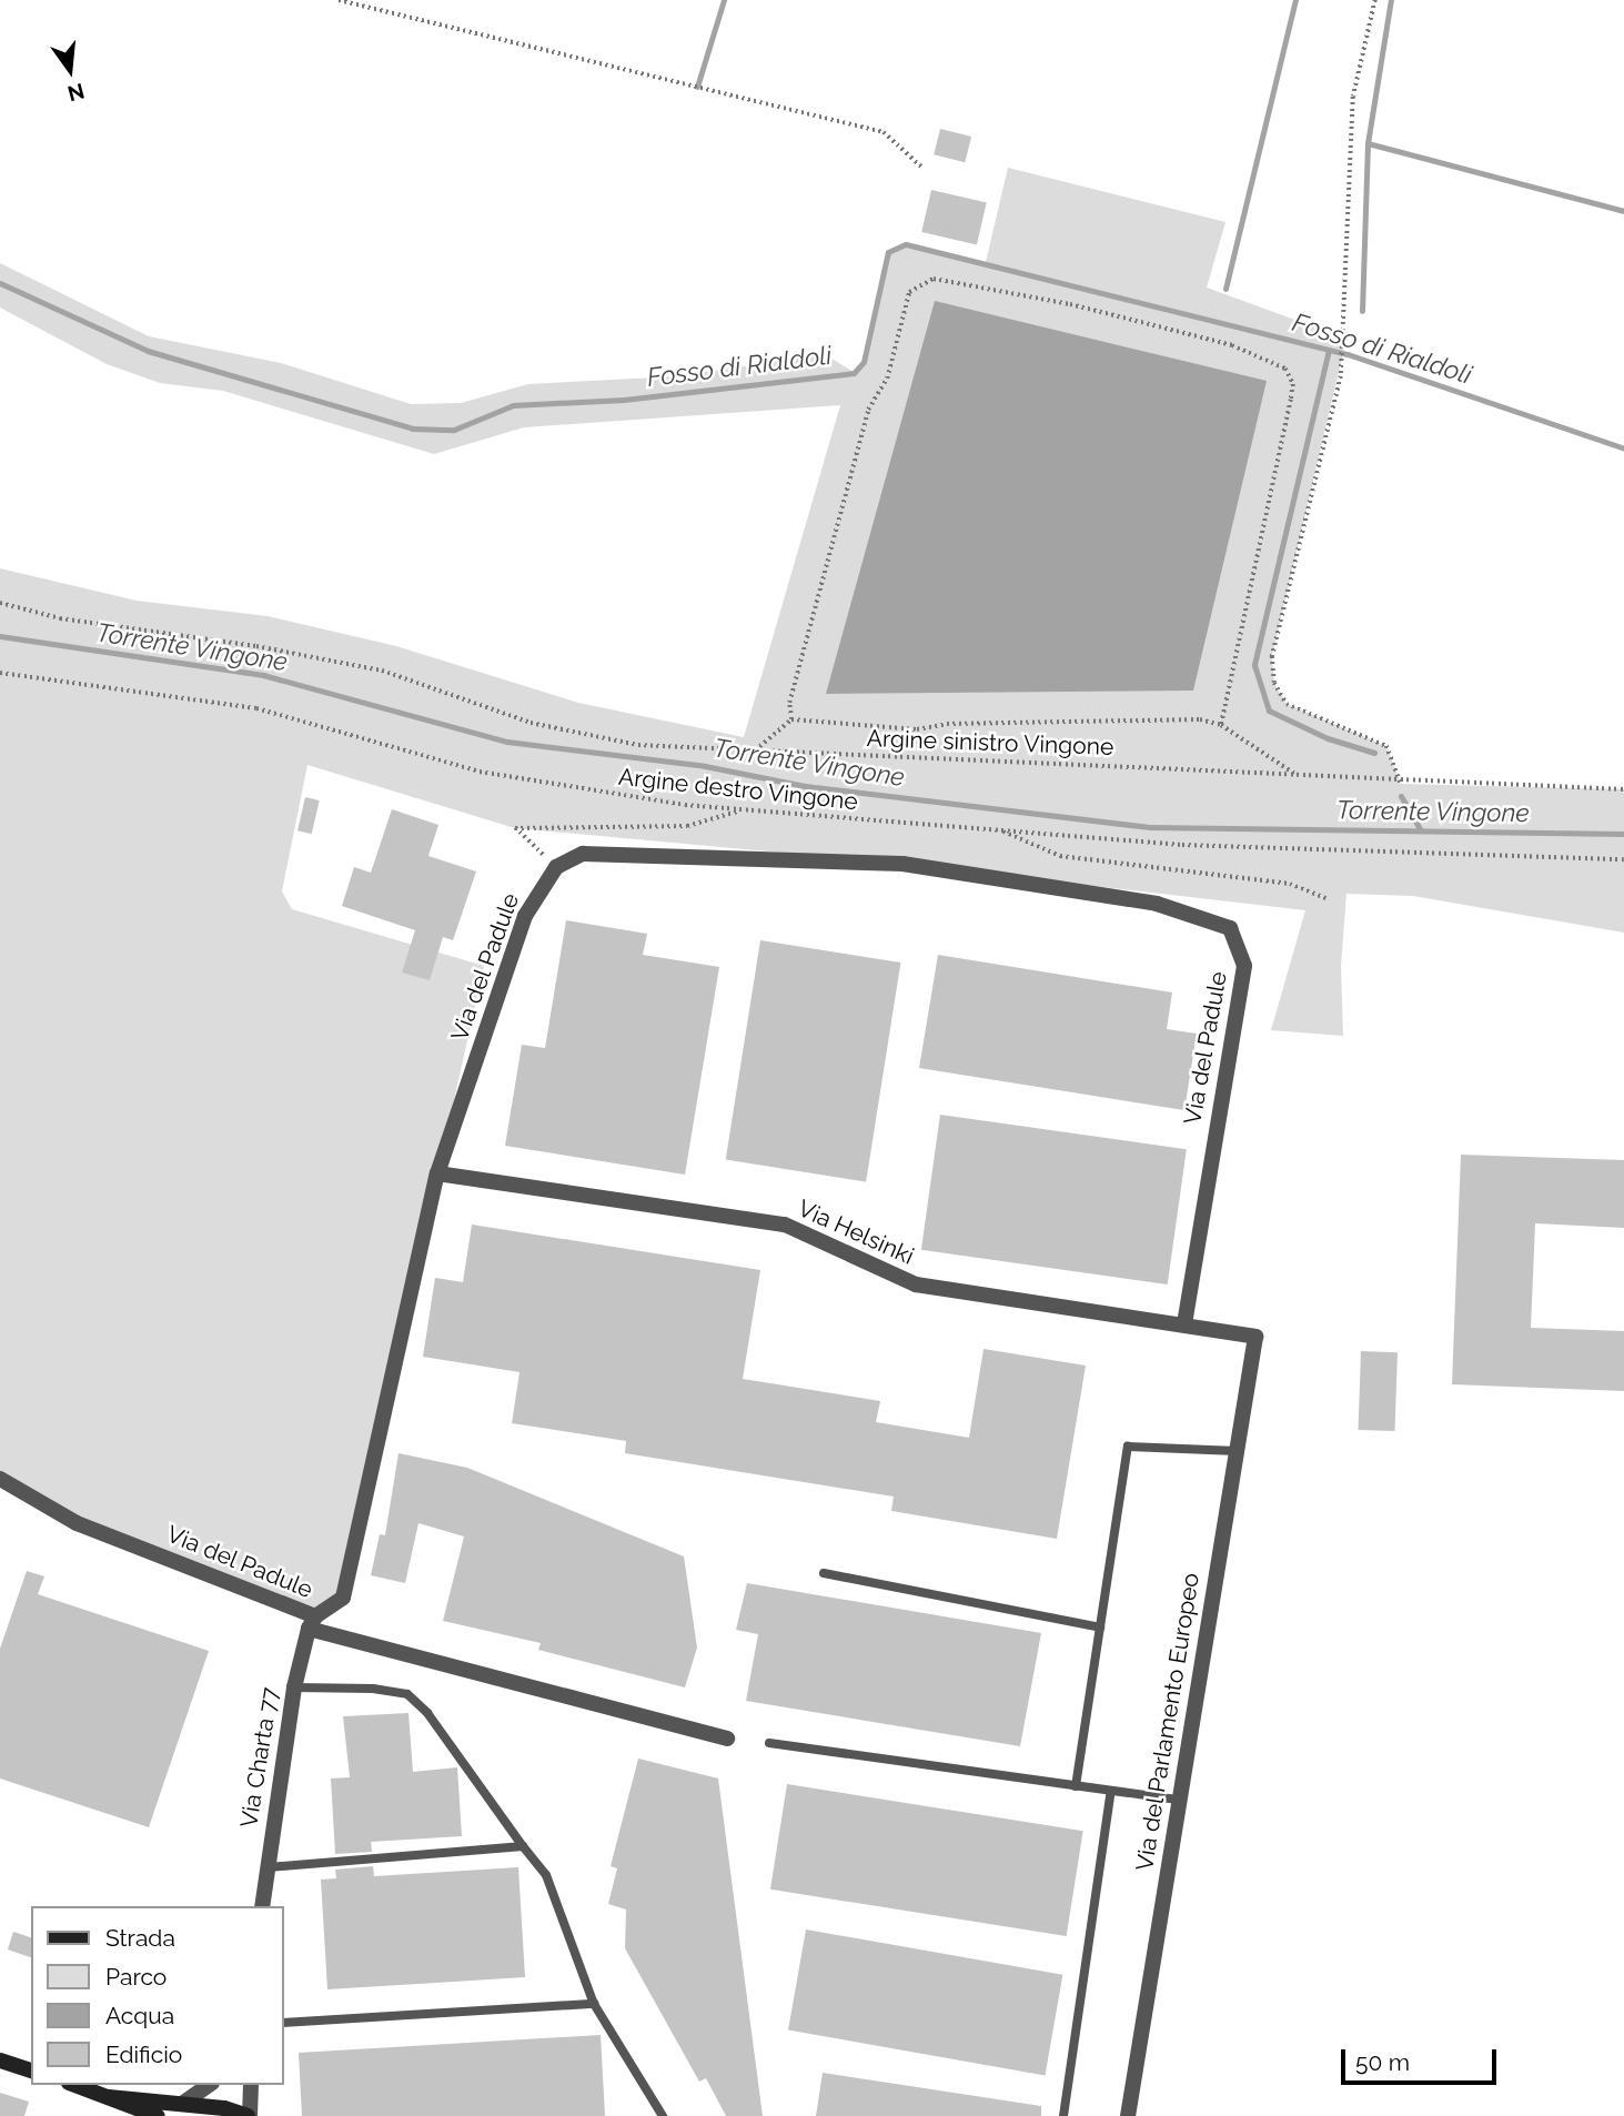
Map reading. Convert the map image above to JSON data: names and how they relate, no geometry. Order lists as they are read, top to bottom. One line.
{"streets":{"street":["Via del Padule","Via Helsinki","Via del Parlamento Europeo","Via Charta 77"],"path":["Argine sinistro Vingone","Argine destro Vingone"]},"crossings":[["Via del Padule","Via Helsinki"],["Via del Padule","Via Charta 77"],["Via Helsinki","Via del Parlamento Europeo"]],"water":["Fosso di Rialdoli","Torrente Vingone"],"legend":["Strada","Parco","Acqua","Edificio"],"scale_bar":"50 m","north":"bottom"}
